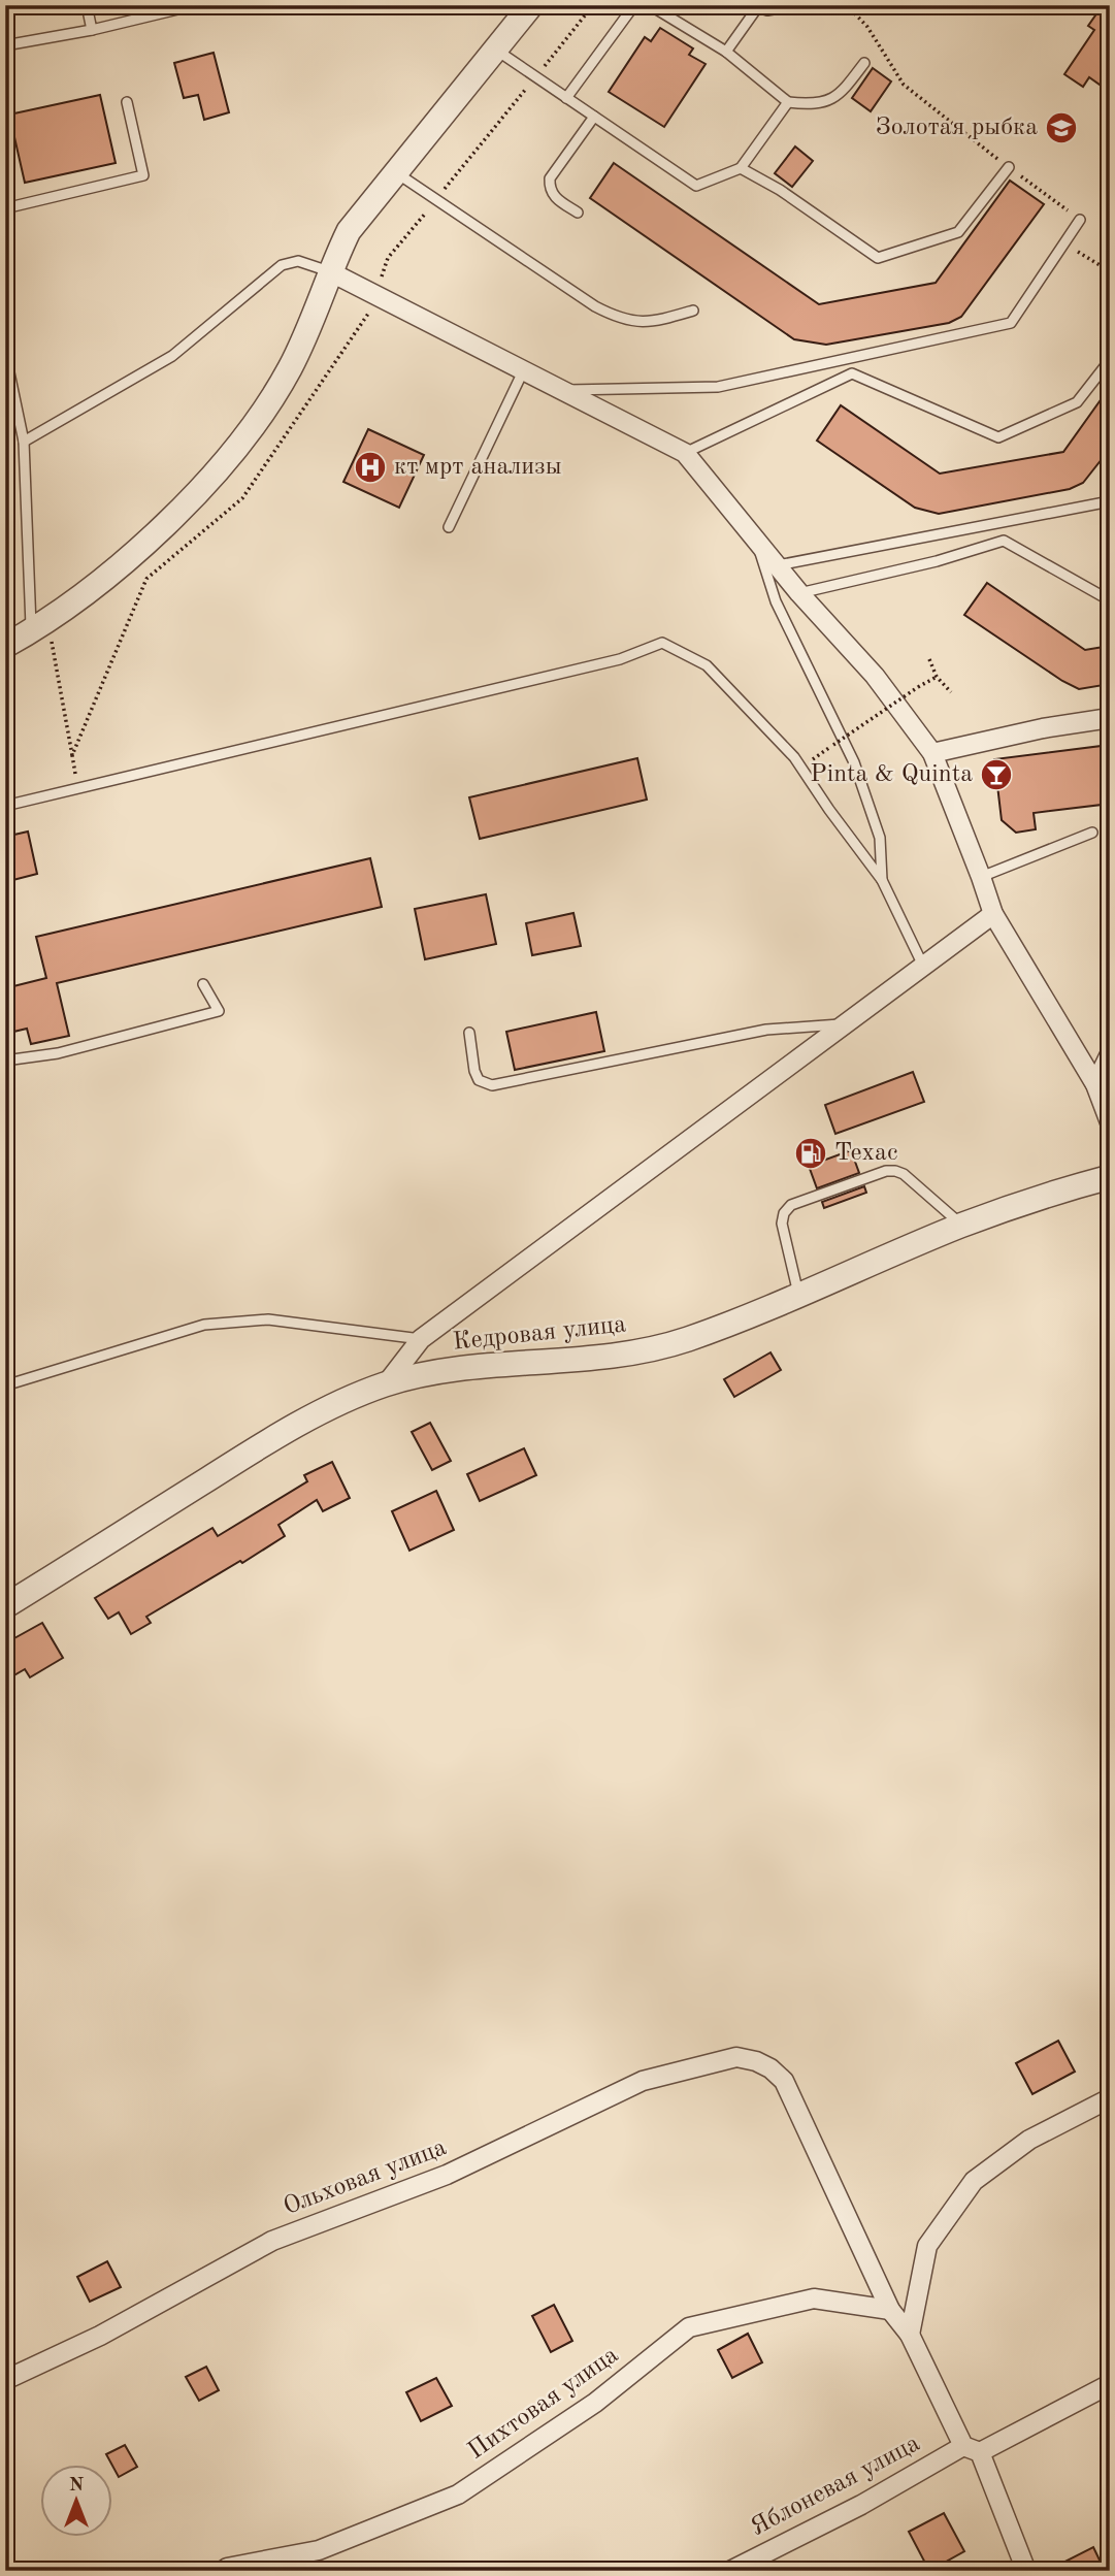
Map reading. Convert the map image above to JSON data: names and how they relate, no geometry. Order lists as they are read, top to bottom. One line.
{"streets":{"street":["Кедровая улица","Ольховая улица","Пихтовая улица","Яблоневая улица"]},"crossings":[["Ольховая улица","Пихтовая улица"]],"places":{"school or university":["Золотая рыбка"],"hospital":["кт мрт анализы"],"bar":["Pinta & Quinta"],"fuel station":["Техас"]},"north":"top"}
